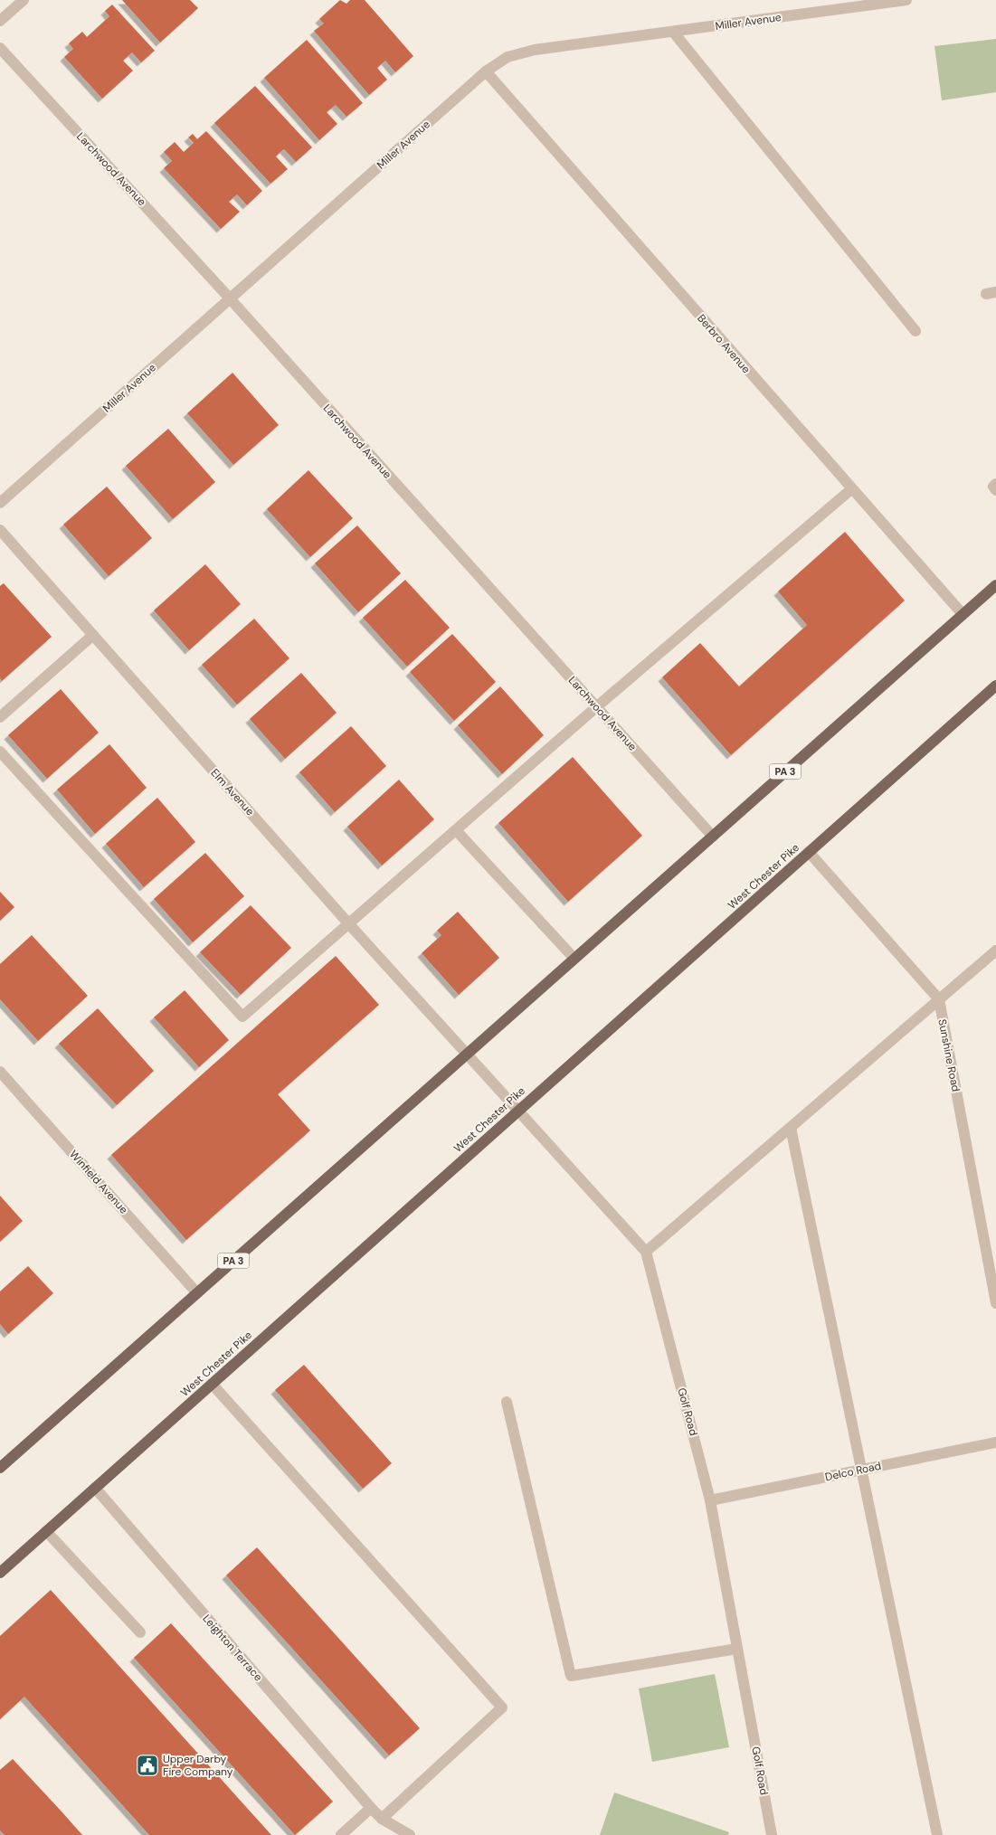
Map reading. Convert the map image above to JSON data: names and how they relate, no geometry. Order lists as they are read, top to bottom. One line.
{"streets":{"main road":["PA 3","West Chester Pike"],"street":["Miller Avenue","Larchwood Avenue","Berbro Avenue","Elm Avenue","Sunshine Road","Winfield Avenue","Golf Road","Delco Road","Leighton Terrace"]},"crossings":[["Miller Avenue","Larchwood Avenue"],["Miller Avenue","Berbro Avenue"],["Larchwood Avenue","PA 3"],["Berbro Avenue","PA 3"],["PA 3","Elm Avenue"],["PA 3","Winfield Avenue"],["PA 3","Golf Road"],["Elm Avenue","Golf Road"],["West Chester Pike","Golf Road"],["West Chester Pike","Leighton Terrace"],["Golf Road","Delco Road"]],"places":{"public building":["Upper Darby Fire Company"]}}
